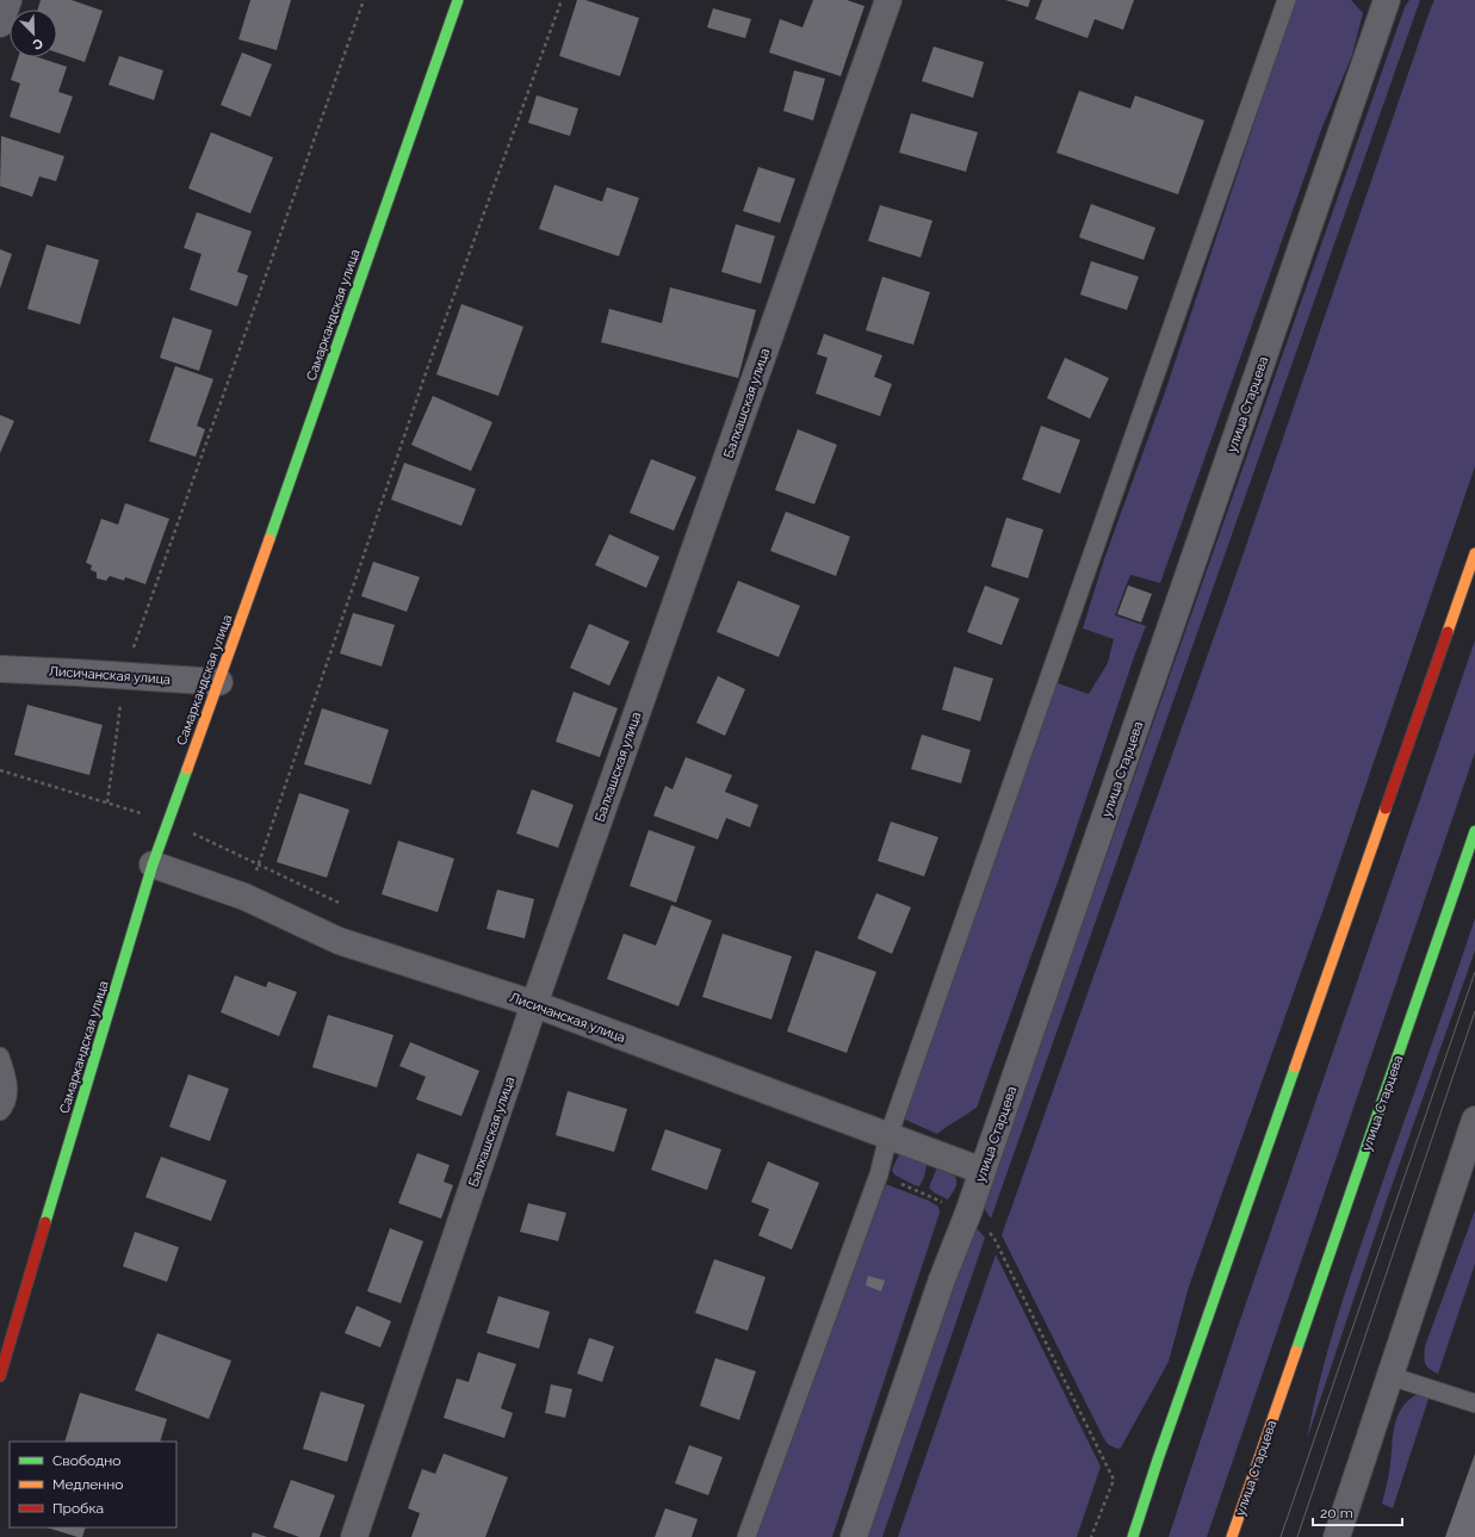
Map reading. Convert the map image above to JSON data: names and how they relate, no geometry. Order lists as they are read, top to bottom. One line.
{"streets":{"main road":["Самаркандская улица","улица Старцева"],"street":["Балхашская улица","Лисичанская улица"]},"crossings":[["Самаркандская улица","Лисичанская улица"],["Балхашская улица","Лисичанская улица"],["улица Старцева","Лисичанская улица"]],"legend":["Свободно","Медленно","Пробка"],"scale_bar":"20 m","north":"bottom right"}
